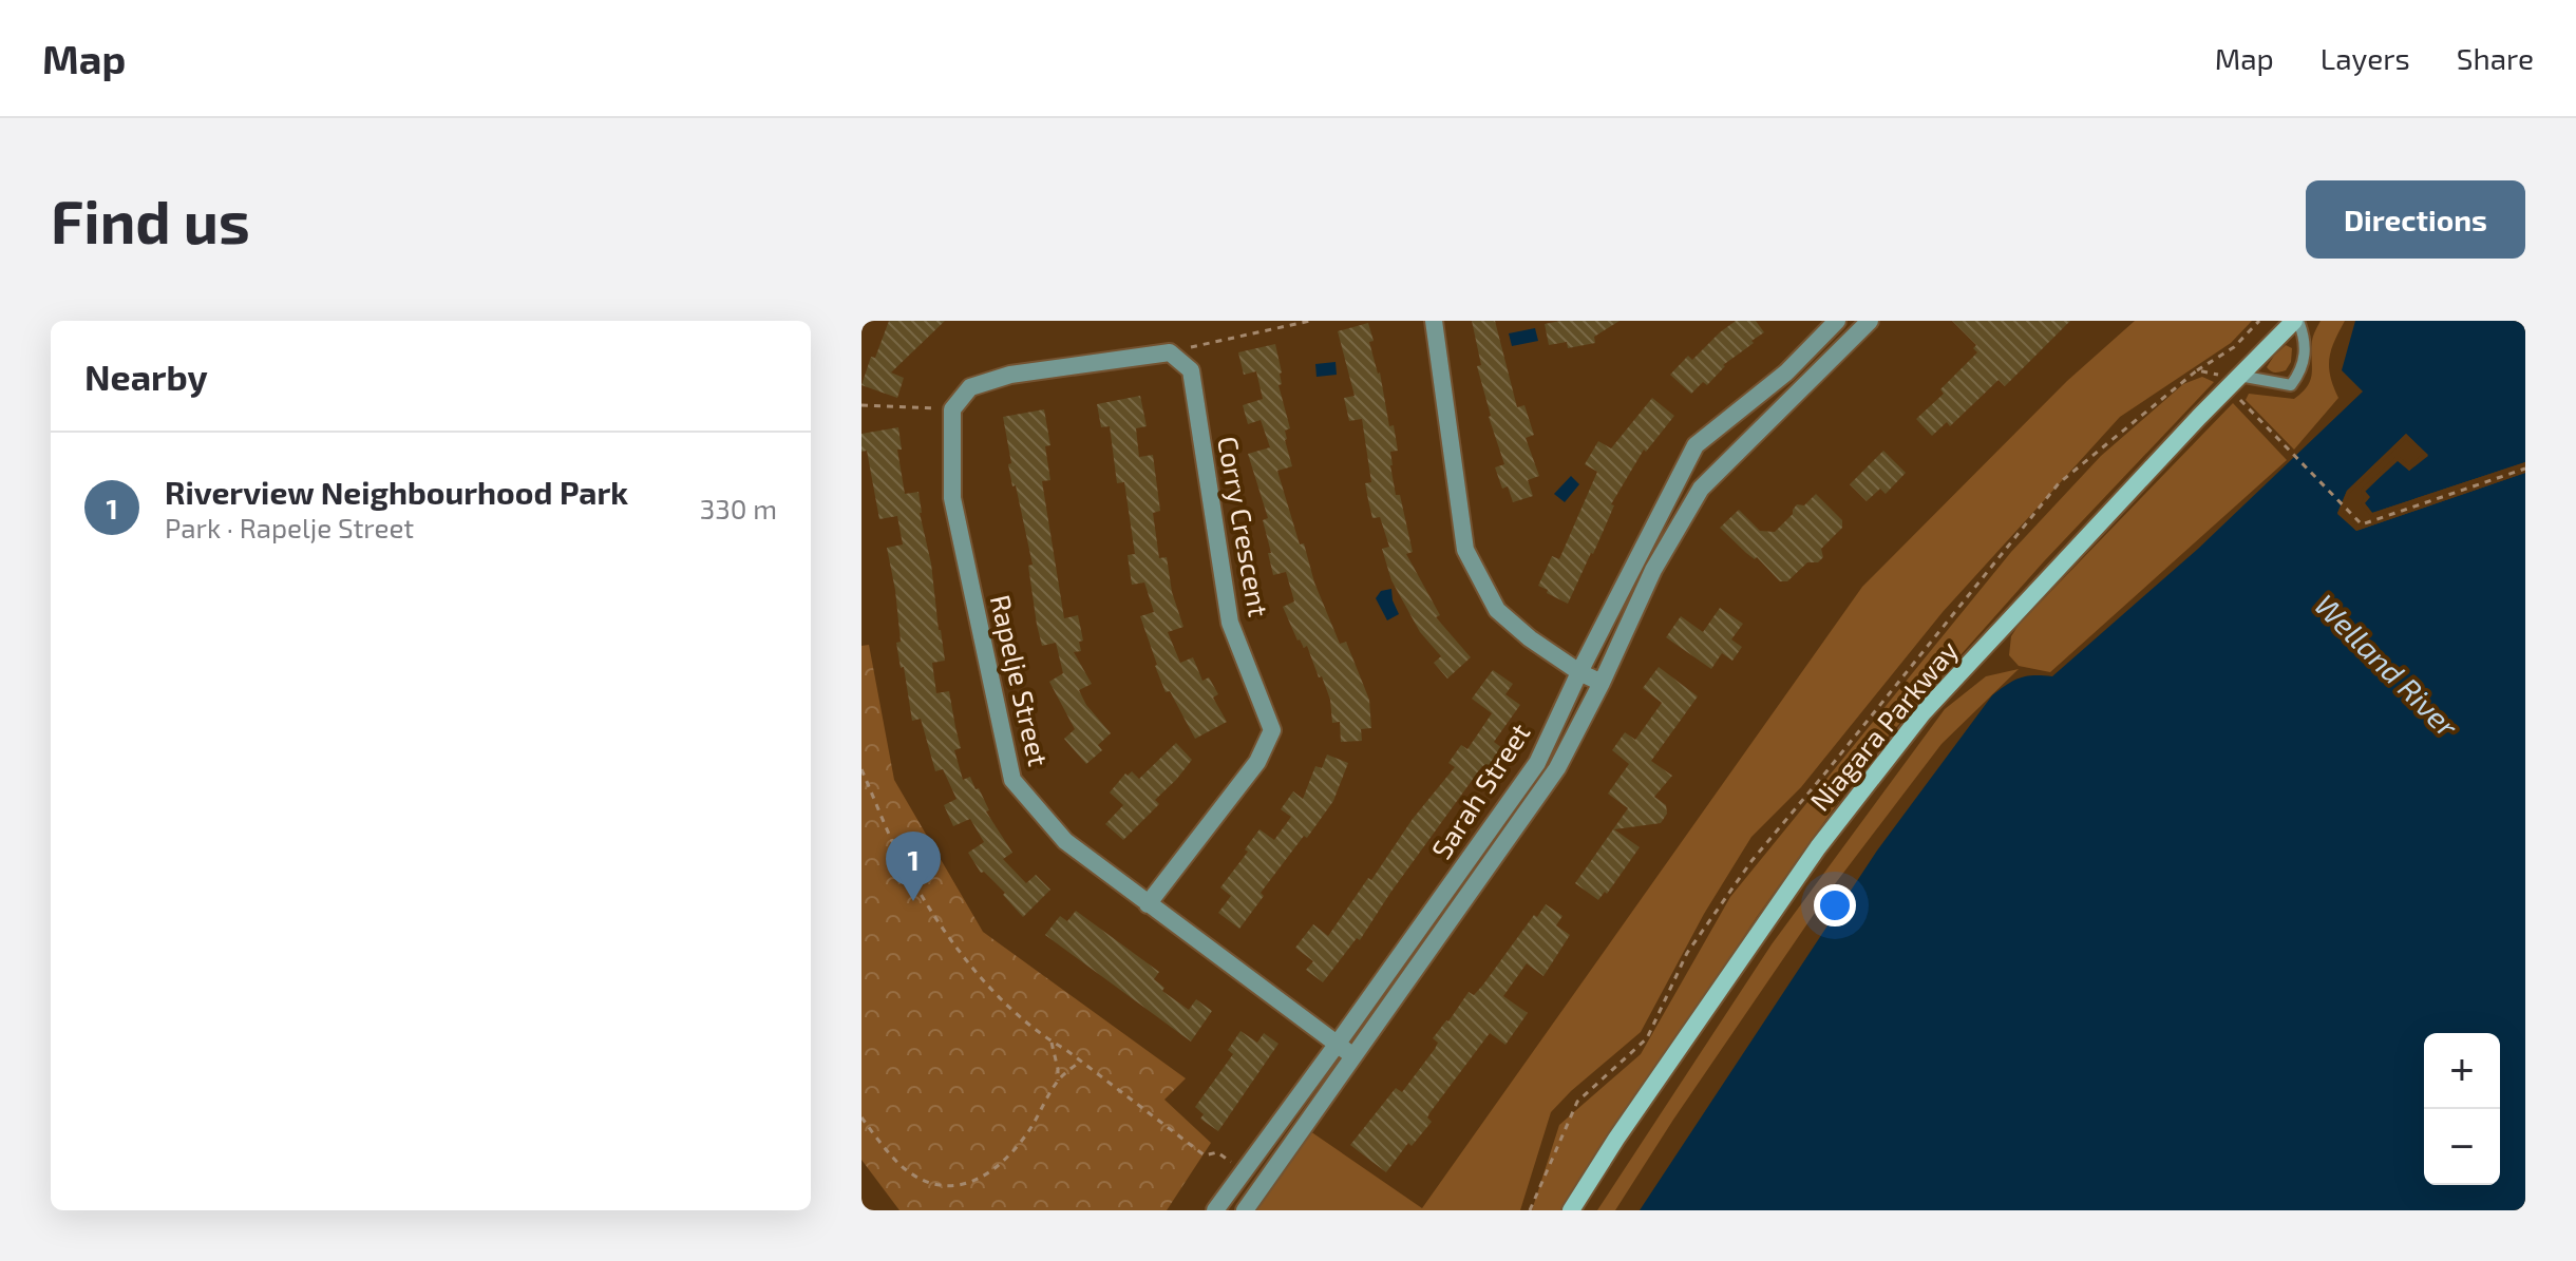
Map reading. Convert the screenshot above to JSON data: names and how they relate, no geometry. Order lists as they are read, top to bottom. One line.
{"streets":{"main road":["Niagara Parkway"],"street":["Corry Crescent","Rapelje Street","Sarah Street"]},"crossings":[["Corry Crescent","Rapelje Street"],["Rapelje Street","Sarah Street"]],"water":["Welland River"],"page":{"header":"Map","nav":["Map","Layers","Share"],"buttons":"Directions","title":"Find us","heading":"Nearby","list":[{"mark":"1","name":"Riverview Neighbourhood Park","note":"Park · Rapelje Street","value":"330 m"}],"pins":"1","map_buttons":["+","−"]}}
